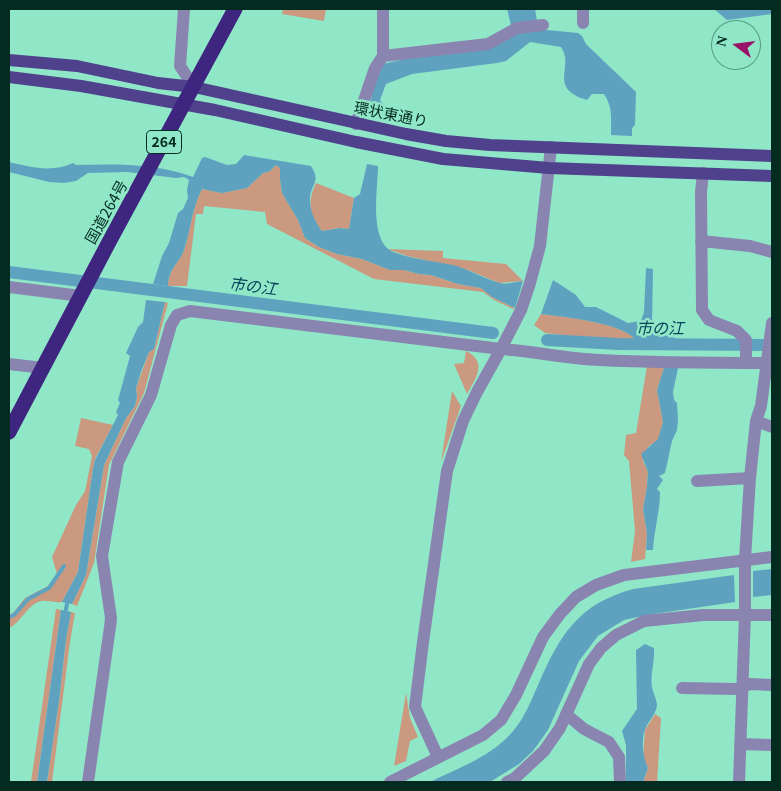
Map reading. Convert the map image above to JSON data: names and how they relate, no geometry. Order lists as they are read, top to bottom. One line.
{"streets":{"highway":["264","国道264号"],"main road":["環状東通り"]},"crossings":[["環状東通り","国道264号"]],"water":["市の江"],"north":"left"}
